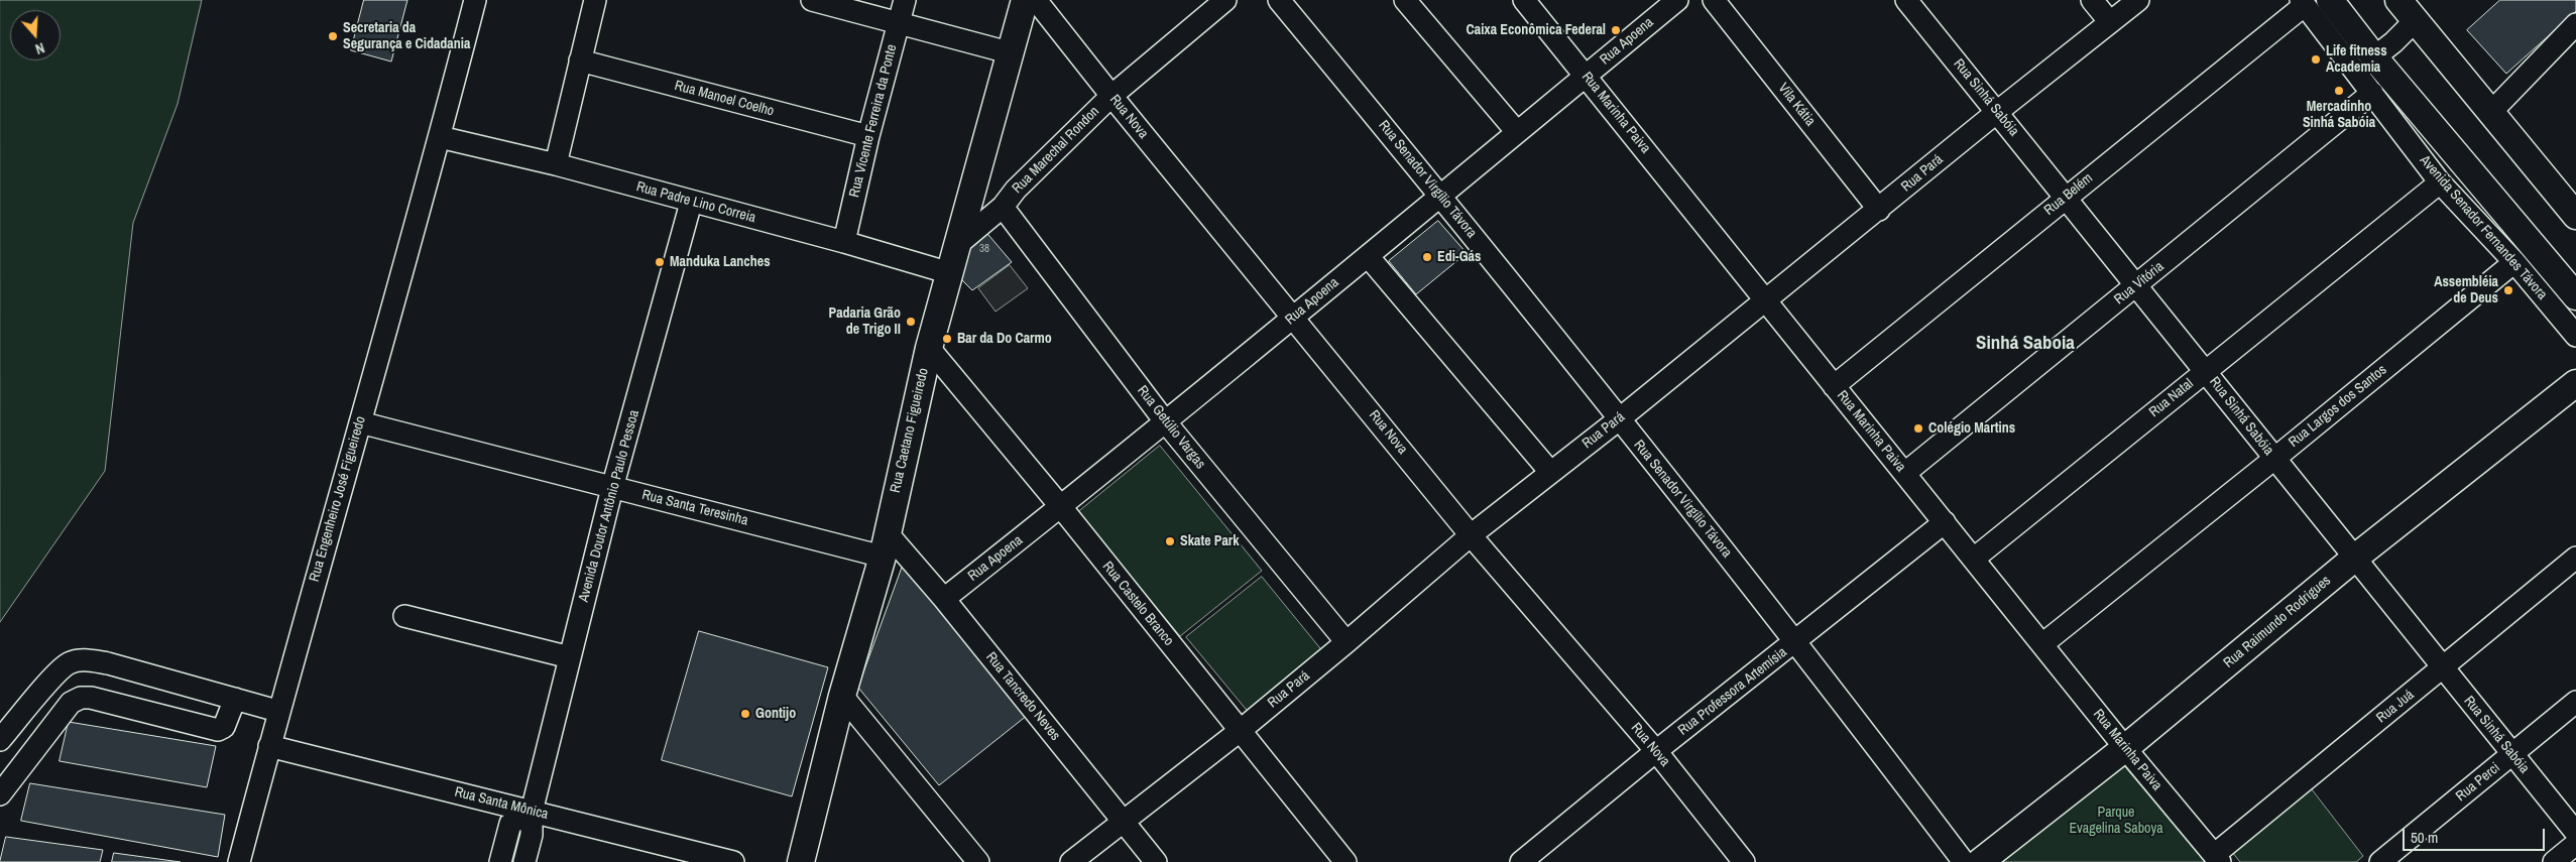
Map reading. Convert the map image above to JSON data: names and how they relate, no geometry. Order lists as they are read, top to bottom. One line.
{"streets":{"main road":["Avenida Senador Fernandes Távora","Rua Caetano Figueiredo","Rua Raimundo Rodrigues"],"street":["Rua Apoena","Rua Sinhá Sabóia","Rua Manoel Coelho","Vila Kátia","Rua Marinha Paiva","Rua Nova","Rua Vicente Ferreira da Ponte","Rua Marechal Rondon","Rua Pará","Rua Senador Virgílio Távora","Rua Belém","Rua Padre Lino Correia","Rua Vitória","Rua Natal","Rua Largos dos Santos","Rua Getúlio Vargas","Rua Engenheiro José Figueiredo","Avenida Doutor Antônio Paulo Pessoa","Rua Santa Teresinha","Rua Castelo Branco","Rua Professora Artemísia","Rua Tancredo Neves","Rua Juá","Rua Perci","Rua Santa Mônica"]},"crossings":[["Rua Apoena","Rua Marinha Paiva"],["Rua Apoena","Rua Nova"],["Rua Apoena","Rua Senador Virgílio Távora"],["Rua Apoena","Rua Getúlio Vargas"],["Rua Apoena","Rua Castelo Branco"],["Rua Apoena","Rua Tancredo Neves"],["Rua Sinhá Sabóia","Rua Pará"],["Rua Sinhá Sabóia","Rua Belém"],["Rua Sinhá Sabóia","Rua Vitória"],["Rua Sinhá Sabóia","Rua Natal"],["Rua Sinhá Sabóia","Rua Largos dos Santos"],["Rua Sinhá Sabóia","Rua Raimundo Rodrigues"],["Rua Sinhá Sabóia","Rua Juá"],["Rua Sinhá Sabóia","Rua Perci"],["Rua Manoel Coelho","Rua Vicente Ferreira da Ponte"],["Vila Kátia","Rua Pará"],["Rua Marinha Paiva","Rua Pará"],["Rua Marinha Paiva","Rua Belém"],["Rua Marinha Paiva","Rua Vitória"],["Rua Marinha Paiva","Rua Natal"],["Rua Marinha Paiva","Rua Largos dos Santos"],["Rua Marinha Paiva","Rua Raimundo Rodrigues"],["Rua Marinha Paiva","Rua Professora Artemísia"],["Rua Marinha Paiva","Rua Juá"],["Rua Nova","Rua Marechal Rondon"],["Rua Nova","Rua Pará"],["Rua Nova","Rua Professora Artemísia"],["Rua Vicente Ferreira da Ponte","Rua Padre Lino Correia"],["Rua Marechal Rondon","Rua Getúlio Vargas"],["Rua Marechal Rondon","Rua Caetano Figueiredo"],["Rua Pará","Rua Senador Virgílio Távora"],["Rua Pará","Rua Getúlio Vargas"],["Rua Pará","Rua Castelo Branco"],["Rua Pará","Rua Tancredo Neves"],["Rua Senador Virgílio Távora","Rua Professora Artemísia"],["Rua Belém","Avenida Senador Fernandes Távora"],["Rua Padre Lino Correia","Rua Caetano Figueiredo"],["Rua Padre Lino Correia","Rua Engenheiro José Figueiredo"],["Rua Padre Lino Correia","Avenida Doutor Antônio Paulo Pessoa"],["Avenida Senador Fernandes Távora","Rua Vitória"],["Avenida Senador Fernandes Távora","Rua Natal"],["Avenida Senador Fernandes Távora","Rua Largos dos Santos"],["Rua Caetano Figueiredo","Rua Santa Teresinha"],["Rua Caetano Figueiredo","Rua Castelo Branco"],["Rua Caetano Figueiredo","Rua Tancredo Neves"],["Rua Engenheiro José Figueiredo","Rua Santa Teresinha"],["Rua Engenheiro José Figueiredo","Rua Santa Mônica"],["Avenida Doutor Antônio Paulo Pessoa","Rua Santa Teresinha"],["Avenida Doutor Antônio Paulo Pessoa","Rua Santa Mônica"],["Rua Santa Teresinha","Rua Tancredo Neves"]],"districts":["Sinhá Saboia"],"parks":["Parque Evagelina Saboya"],"places":["Caixa Econômica Federal","Secretaria da Segurança e Cidadania","Life fitness Academia","Mercadinho Sinhá Sabóia","Edi-Gás","Manduka Lanches","Assembléia de Deus","Padaria Grão de Trigo II","Bar da Do Carmo","Colégio Martins","Skate Park","Gontijo"],"house_numbers":["38"],"scale_bar":"50 m","north":"bottom"}
